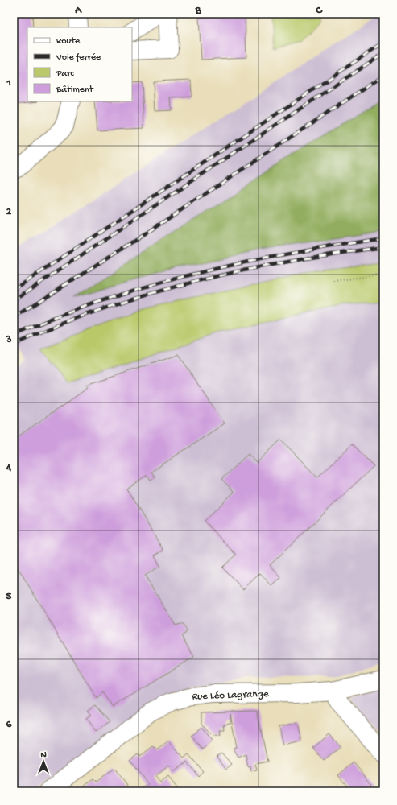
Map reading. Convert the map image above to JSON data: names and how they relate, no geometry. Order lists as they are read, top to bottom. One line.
{"streets":{"street":["Rue Léo Lagrange"]},"legend":["Route","Voie ferrée","Parc","Bâtiment"],"north":"top","grid":{"columns":["A","B","C"],"rows":["1","2","3","4","5","6"]}}
